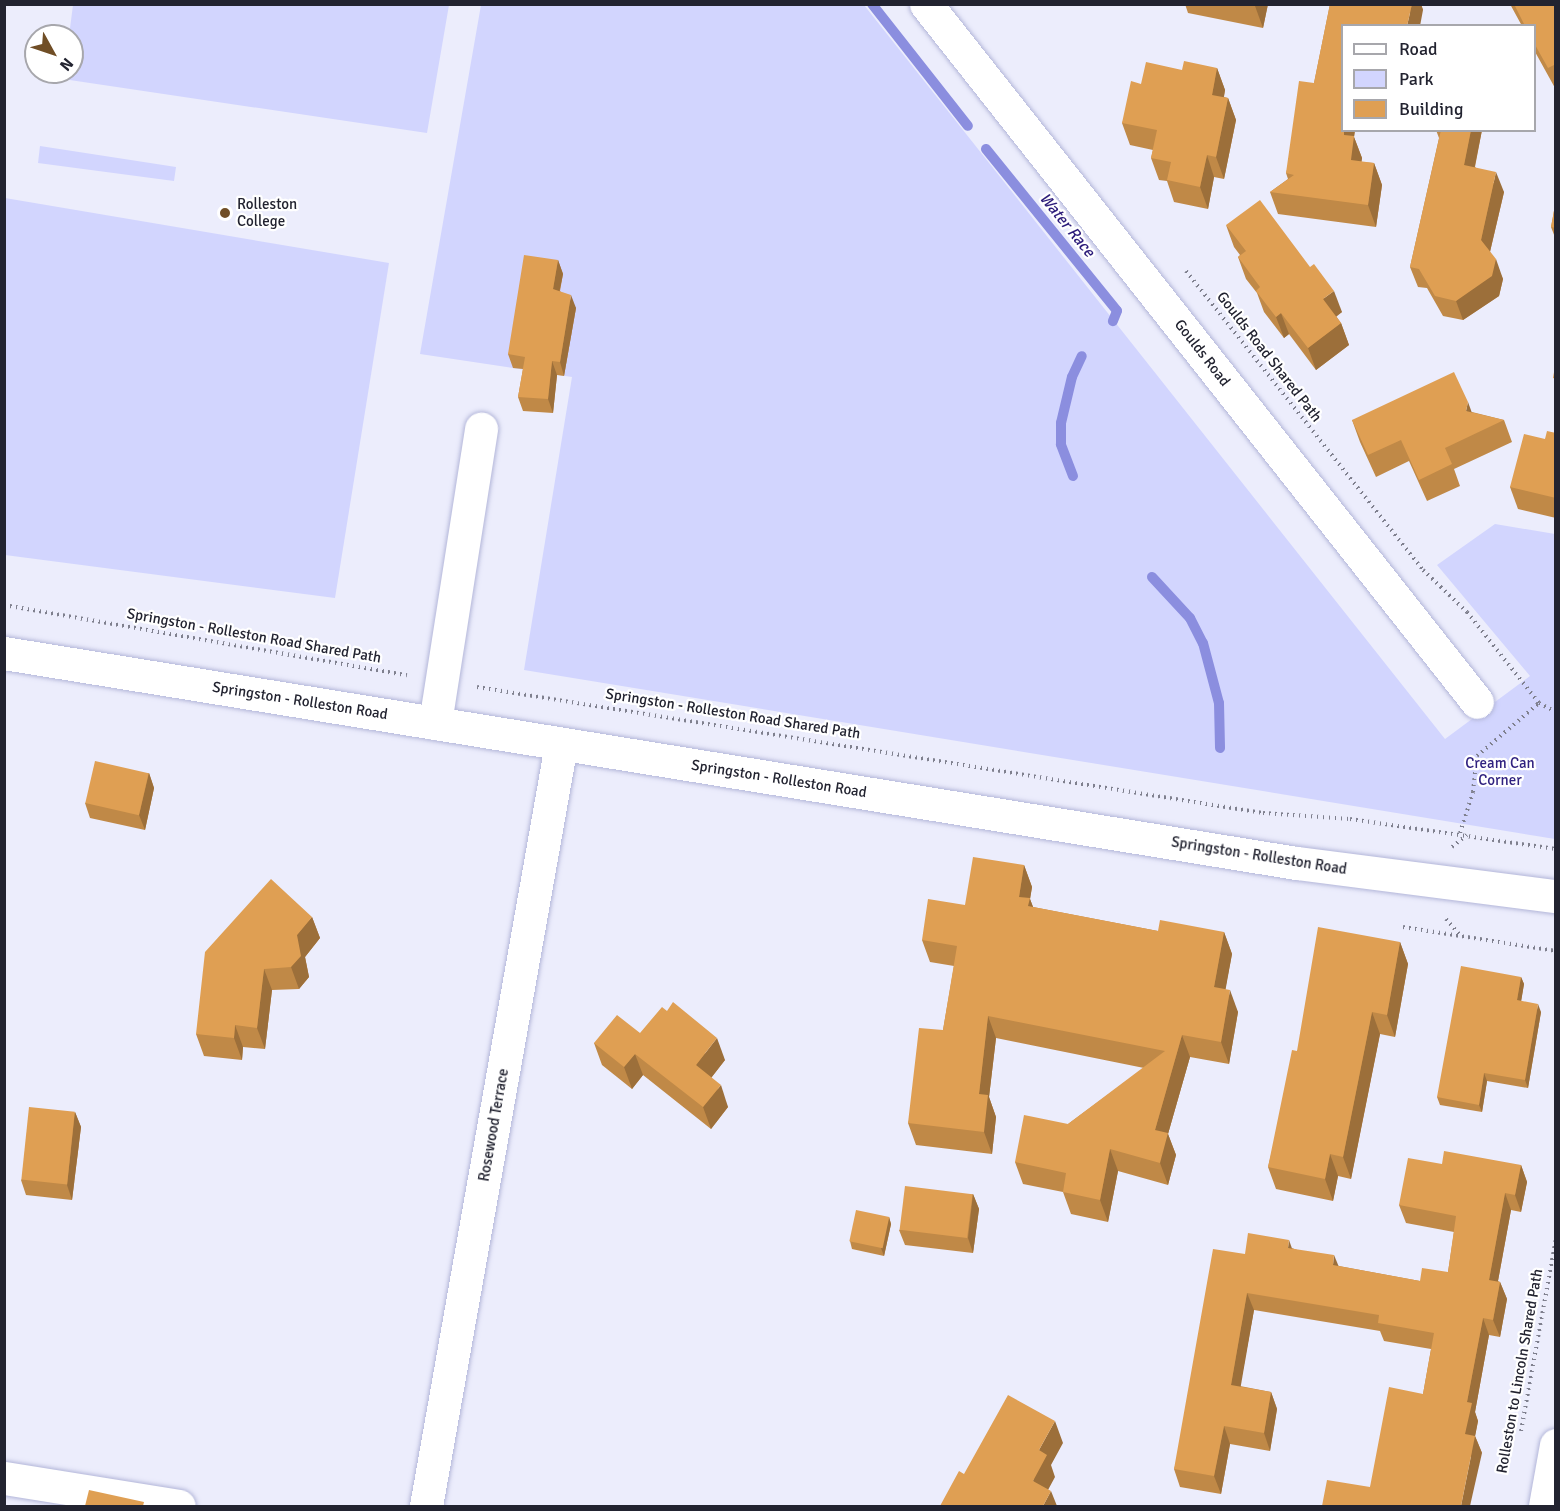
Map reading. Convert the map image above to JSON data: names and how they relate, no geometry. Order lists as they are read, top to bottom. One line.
{"streets":{"street":["Goulds Road","Springston - Rolleston Road","Rosewood Terrace"],"path":["Goulds Road Shared Path","Springston - Rolleston Road Shared Path","Rolleston to Lincoln Shared Path"]},"crossings":[["Springston - Rolleston Road","Rosewood Terrace"]],"water":["Water Race"],"parks":["Cream Can Corner"],"places":["Rolleston College"],"legend":["Road","Park","Building"],"north":"bottom right"}
